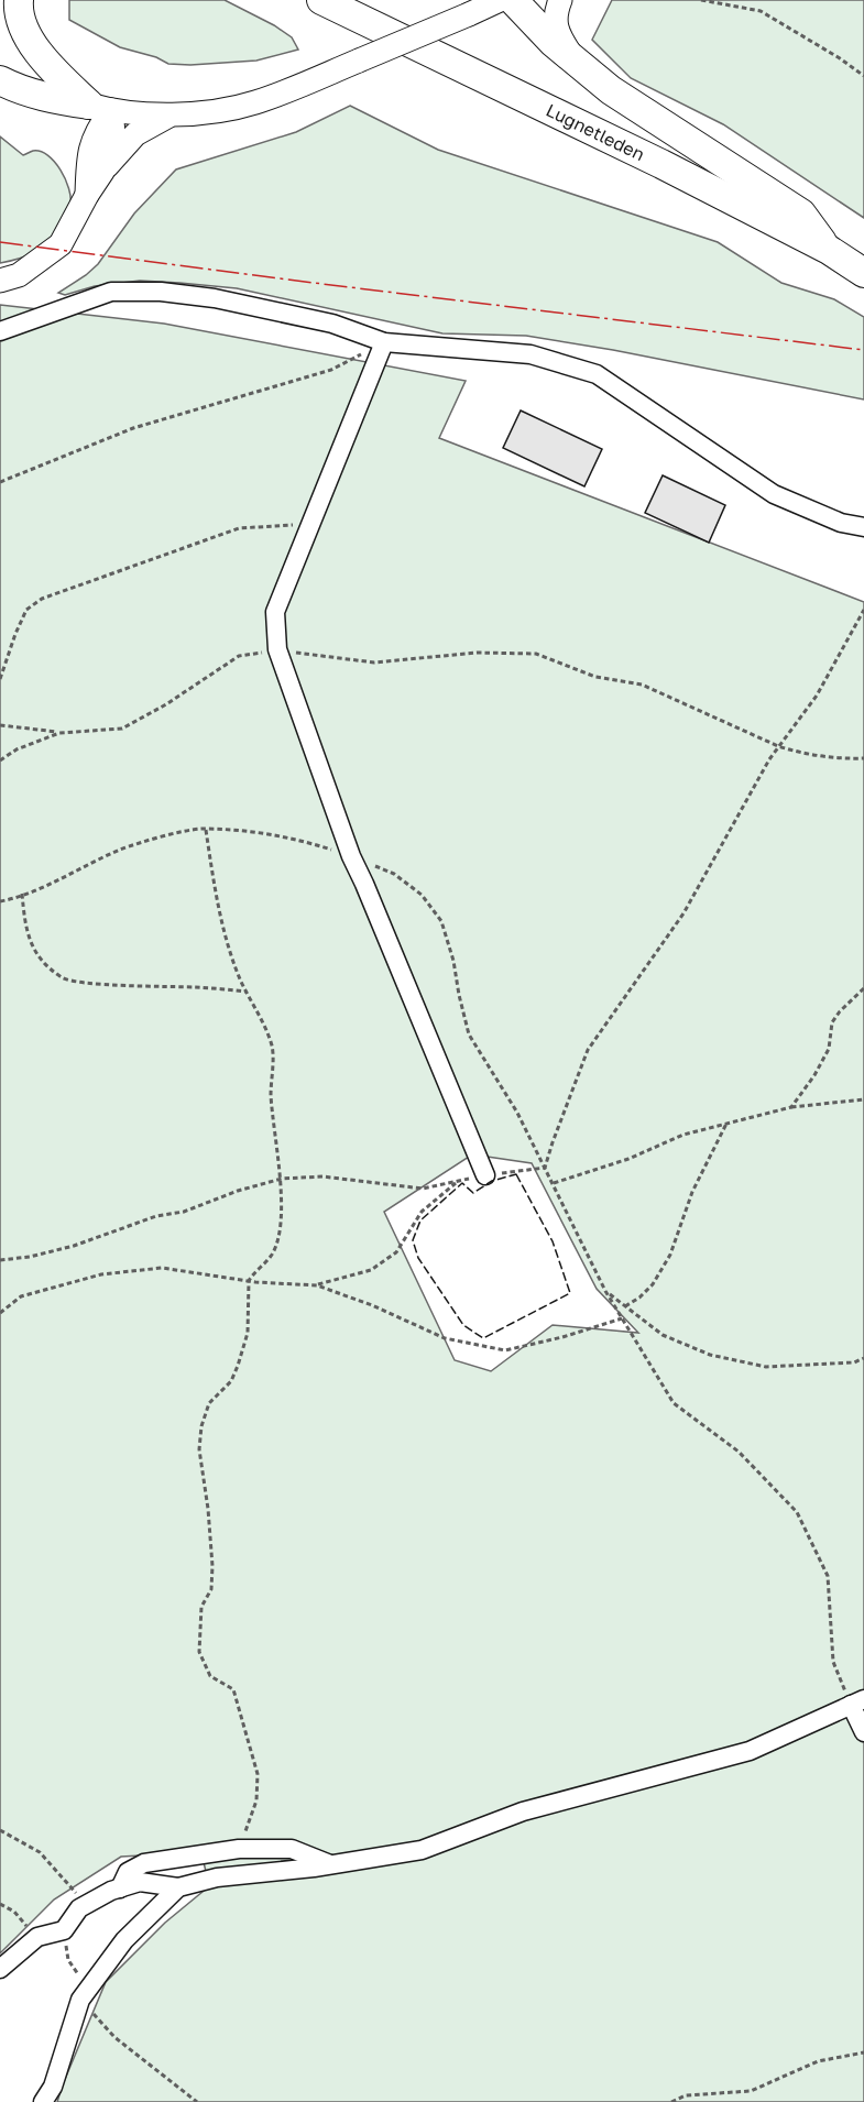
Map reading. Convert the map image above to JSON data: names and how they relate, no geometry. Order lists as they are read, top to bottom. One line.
{"streets":{"highway":["Lugnetleden"]}}
